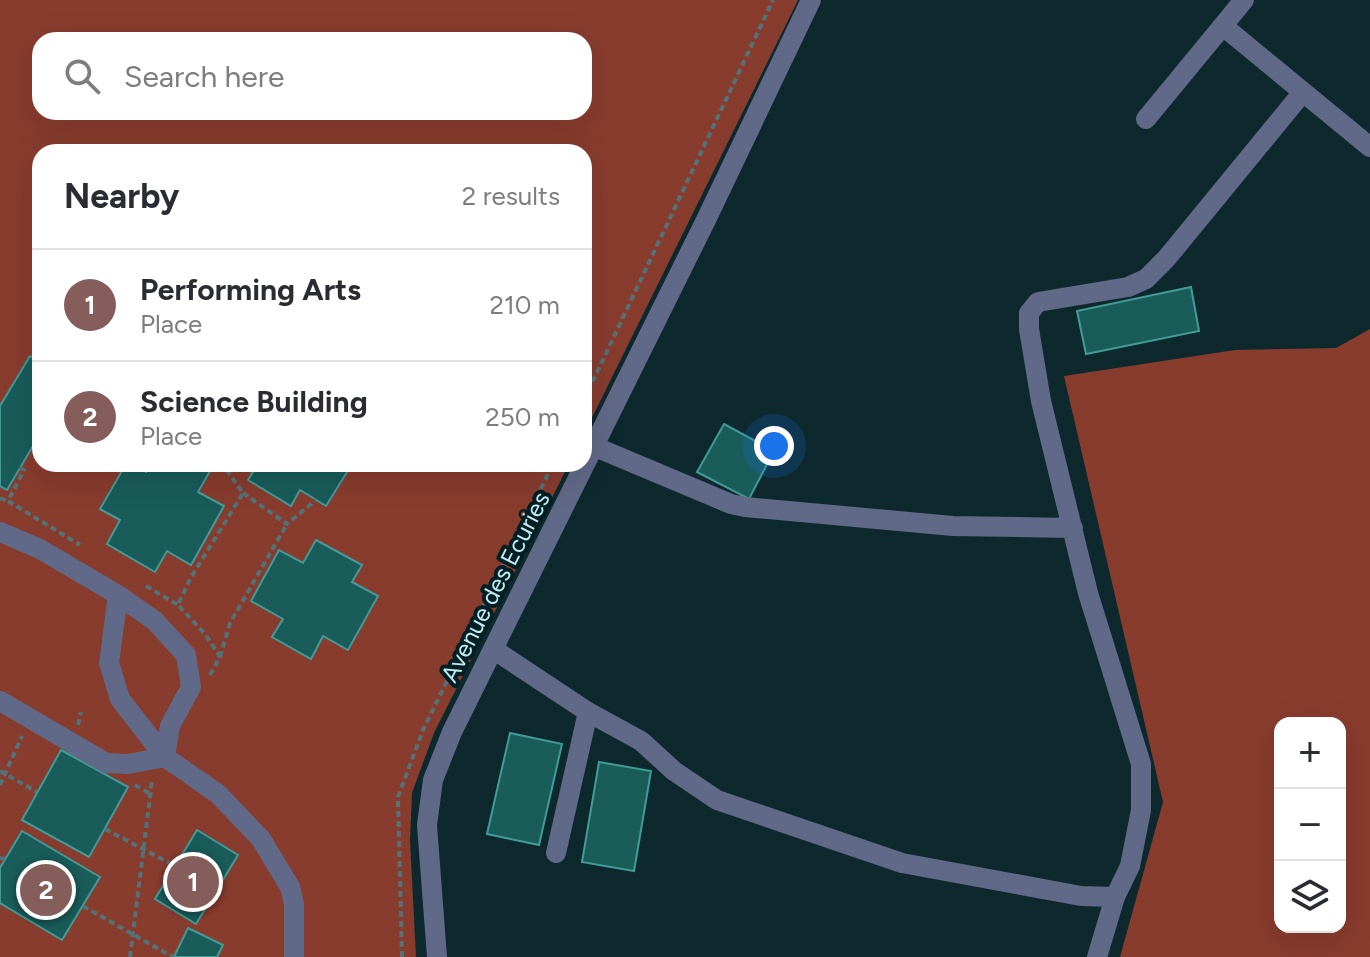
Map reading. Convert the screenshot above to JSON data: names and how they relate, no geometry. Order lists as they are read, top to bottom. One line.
{"streets":{"street":["Avenue des Ecuries"]},"page":{"search":"Search here","heading":["Nearby","2 results"],"list":[{"mark":"1","name":"Performing Arts","note":"Place","value":"210 m"},{"mark":"2","name":"Science Building","note":"Place","value":"250 m"}],"map_buttons":["+","−"],"pins":["1","2"]}}
